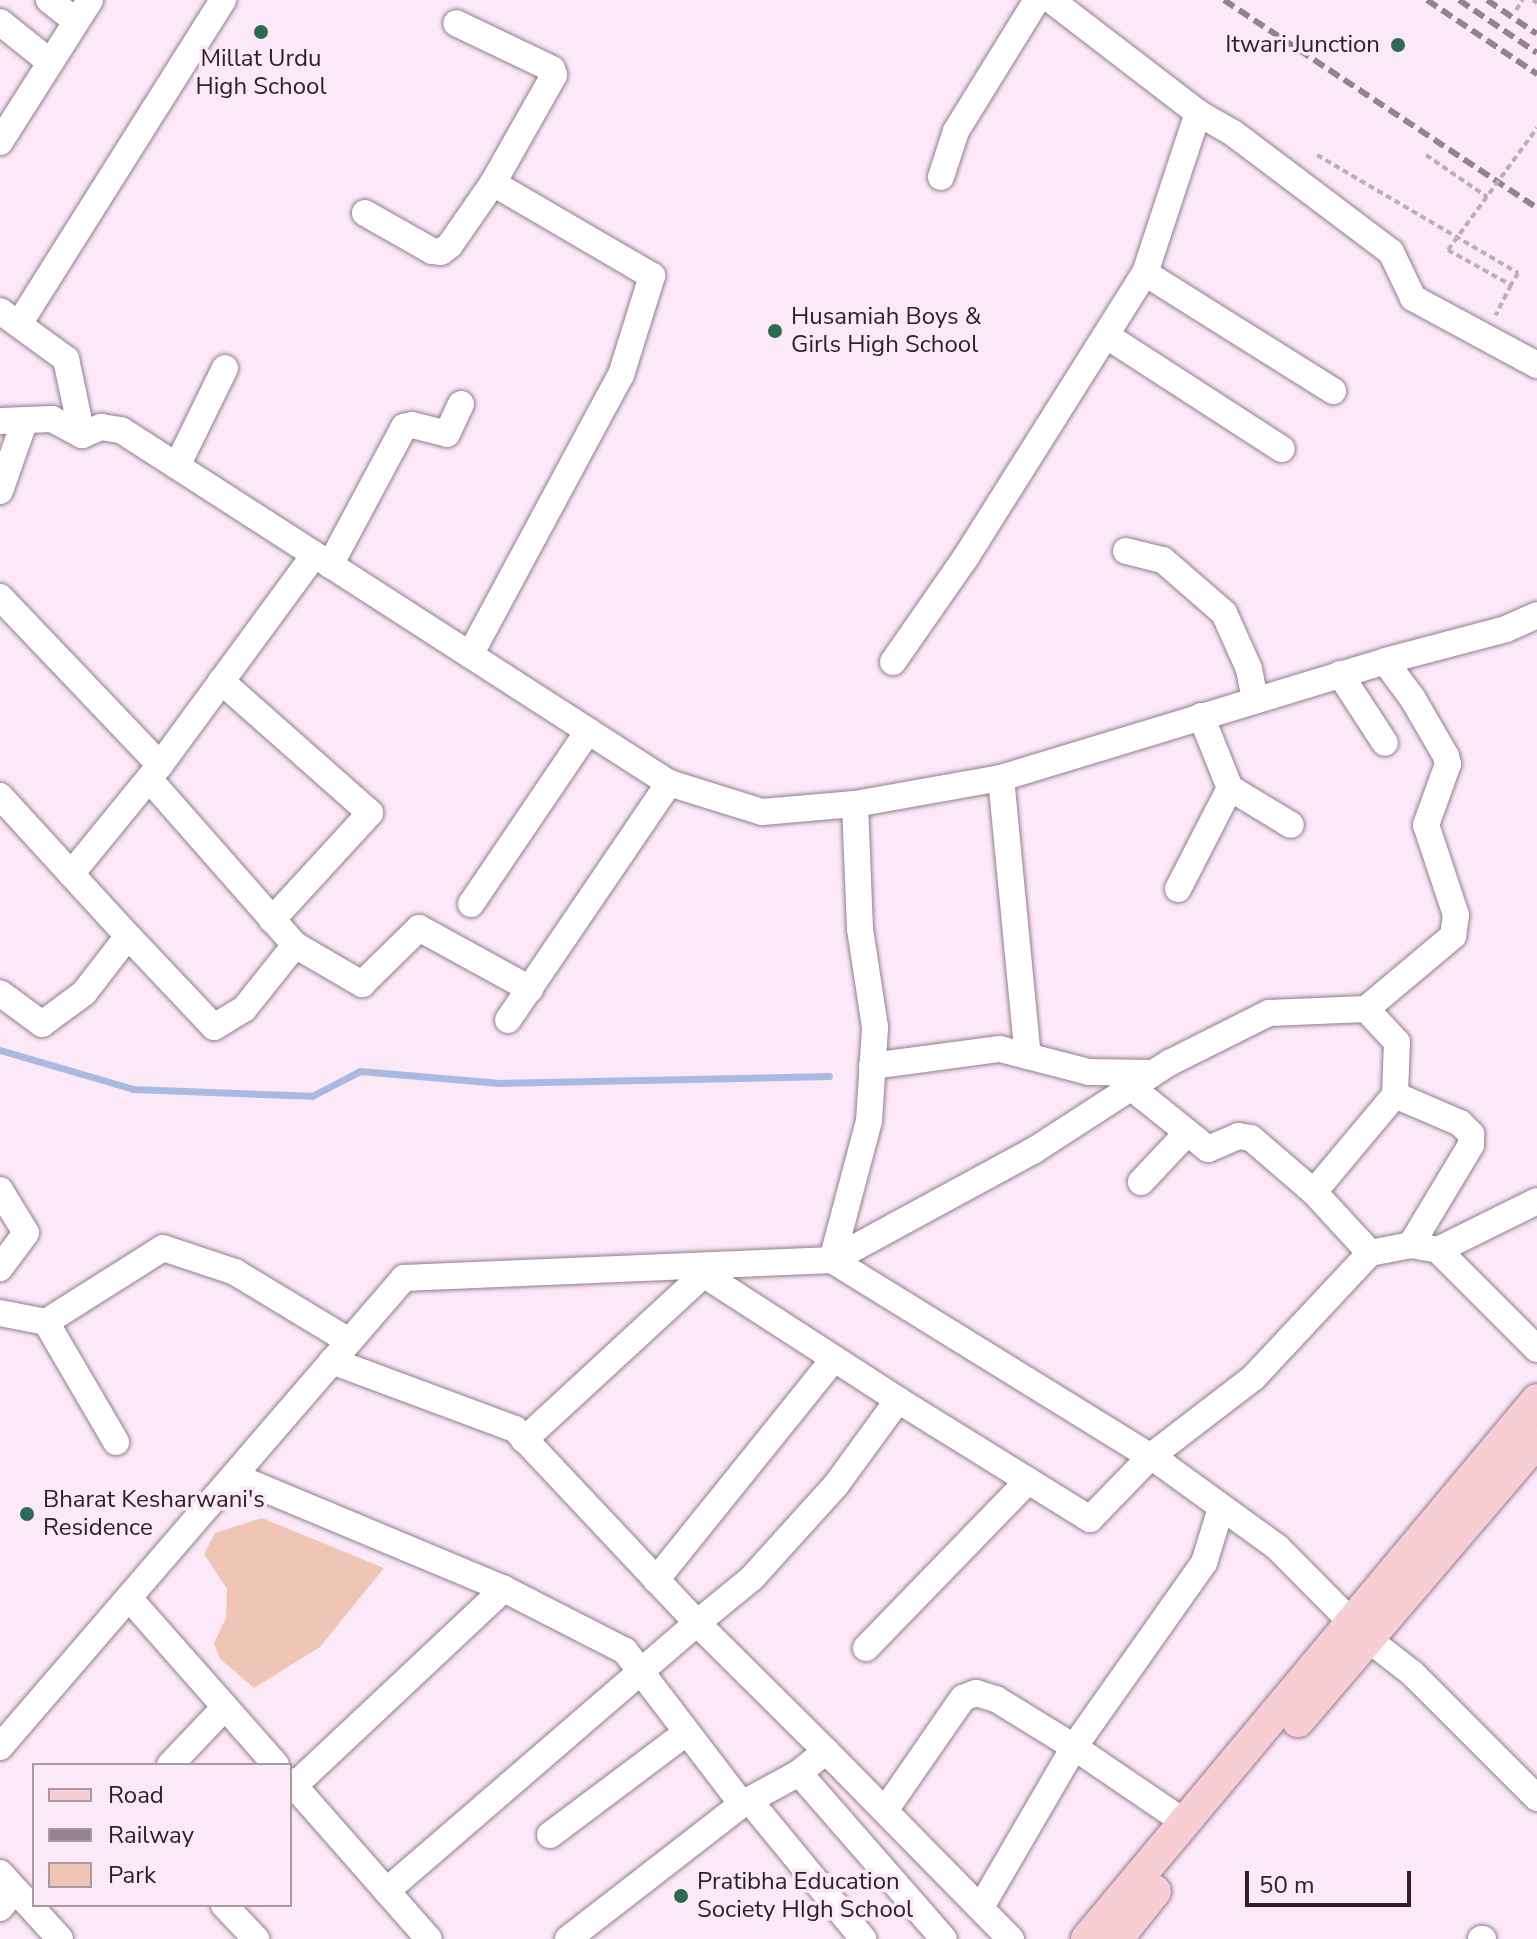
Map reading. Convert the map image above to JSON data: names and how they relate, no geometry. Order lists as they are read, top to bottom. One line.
{"places":["Millat Urdu High School","Itwari Junction","Husamiah Boys & Girls High School","Bharat Kesharwani's Residence","Pratibha Education Society HIgh School"],"legend":["Road","Railway","Park"],"scale_bar":"50 m"}
